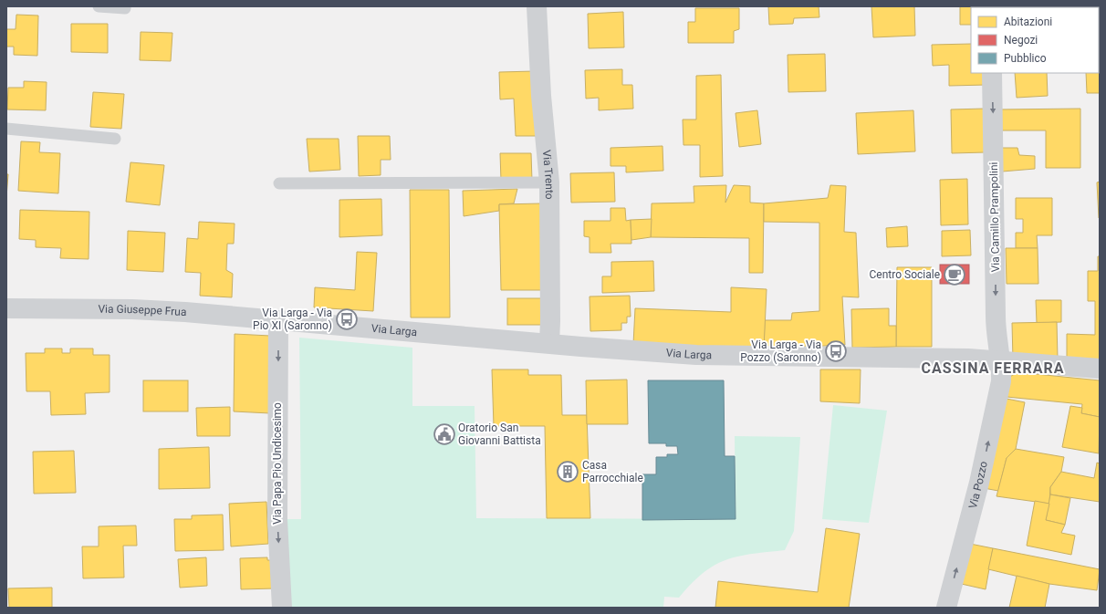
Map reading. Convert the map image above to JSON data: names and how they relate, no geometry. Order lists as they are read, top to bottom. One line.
{"streets":{"street":["Via Trento","Via Camillo Prampolini","Via Giuseppe Frua","Via Larga","Via Papa Pio Undicesimo","Via Pozzo"]},"crossings":[["Via Trento","Via Larga"],["Via Camillo Prampolini","Via Larga"],["Via Camillo Prampolini","Via Pozzo"],["Via Giuseppe Frua","Via Larga"],["Via Giuseppe Frua","Via Papa Pio Undicesimo"],["Via Larga","Via Papa Pio Undicesimo"],["Via Larga","Via Pozzo"]],"one_way":["Via Camillo Prampolini","Via Papa Pio Undicesimo","Via Pozzo"],"districts":["CASSINA FERRARA"],"places":{"cafe":["Centro Sociale"],"bus stop":["Via Larga - Via Pio XI (Saronno)","Via Larga - Via Pozzo (Saronno)"],"public building":["Oratorio San Giovanni Battista"],"building":["Casa Parrocchiale"]},"legend":["Abitazioni","Negozi","Pubblico"]}
